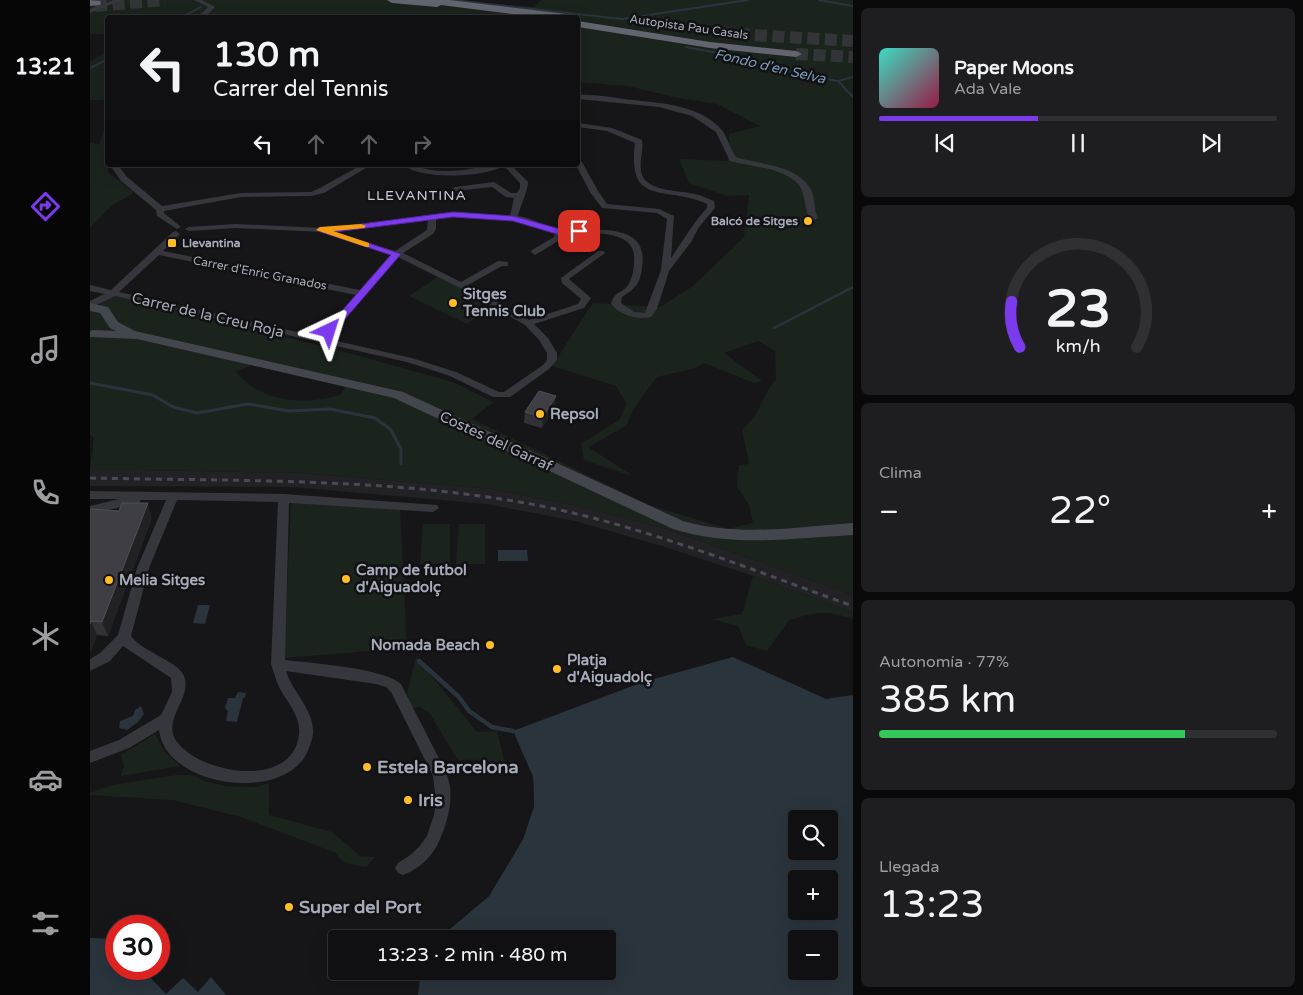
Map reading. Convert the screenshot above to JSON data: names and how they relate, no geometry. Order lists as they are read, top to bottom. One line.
{"streets":{"highway":["Autopista Pau Casals"],"main road":["Costes del Garraf"],"street":["Carrer d'Enric Granados","Carrer de la Creu Roja"]},"districts":["LLEVANTINA"],"water":["Fondo d'en Selva"],"places":{"other":["Balcó de Sitges","Sitges Tennis Club","Repsol","Camp de futbol d'Aiguadolç","Melia Sitges","Nomada Beach","Platja d'Aiguadolç","Estela Barcelona","Iris","Super del Port"],"transit":["Llevantina"]},"page":{"tabs":"13:21","turn":["130 m","Carrer del Tennis"],"song":["Paper Moons","Ada Vale"],"tile":["Clima",["Autonomía · 77%","385 km"],["Llegada","13:23"]],"heat":["−","22°","+"],"map_buttons":["+","−"],"limit":"30","trip":"13:23 · 2 min · 480 m","gauge":["23","km/h"]}}
